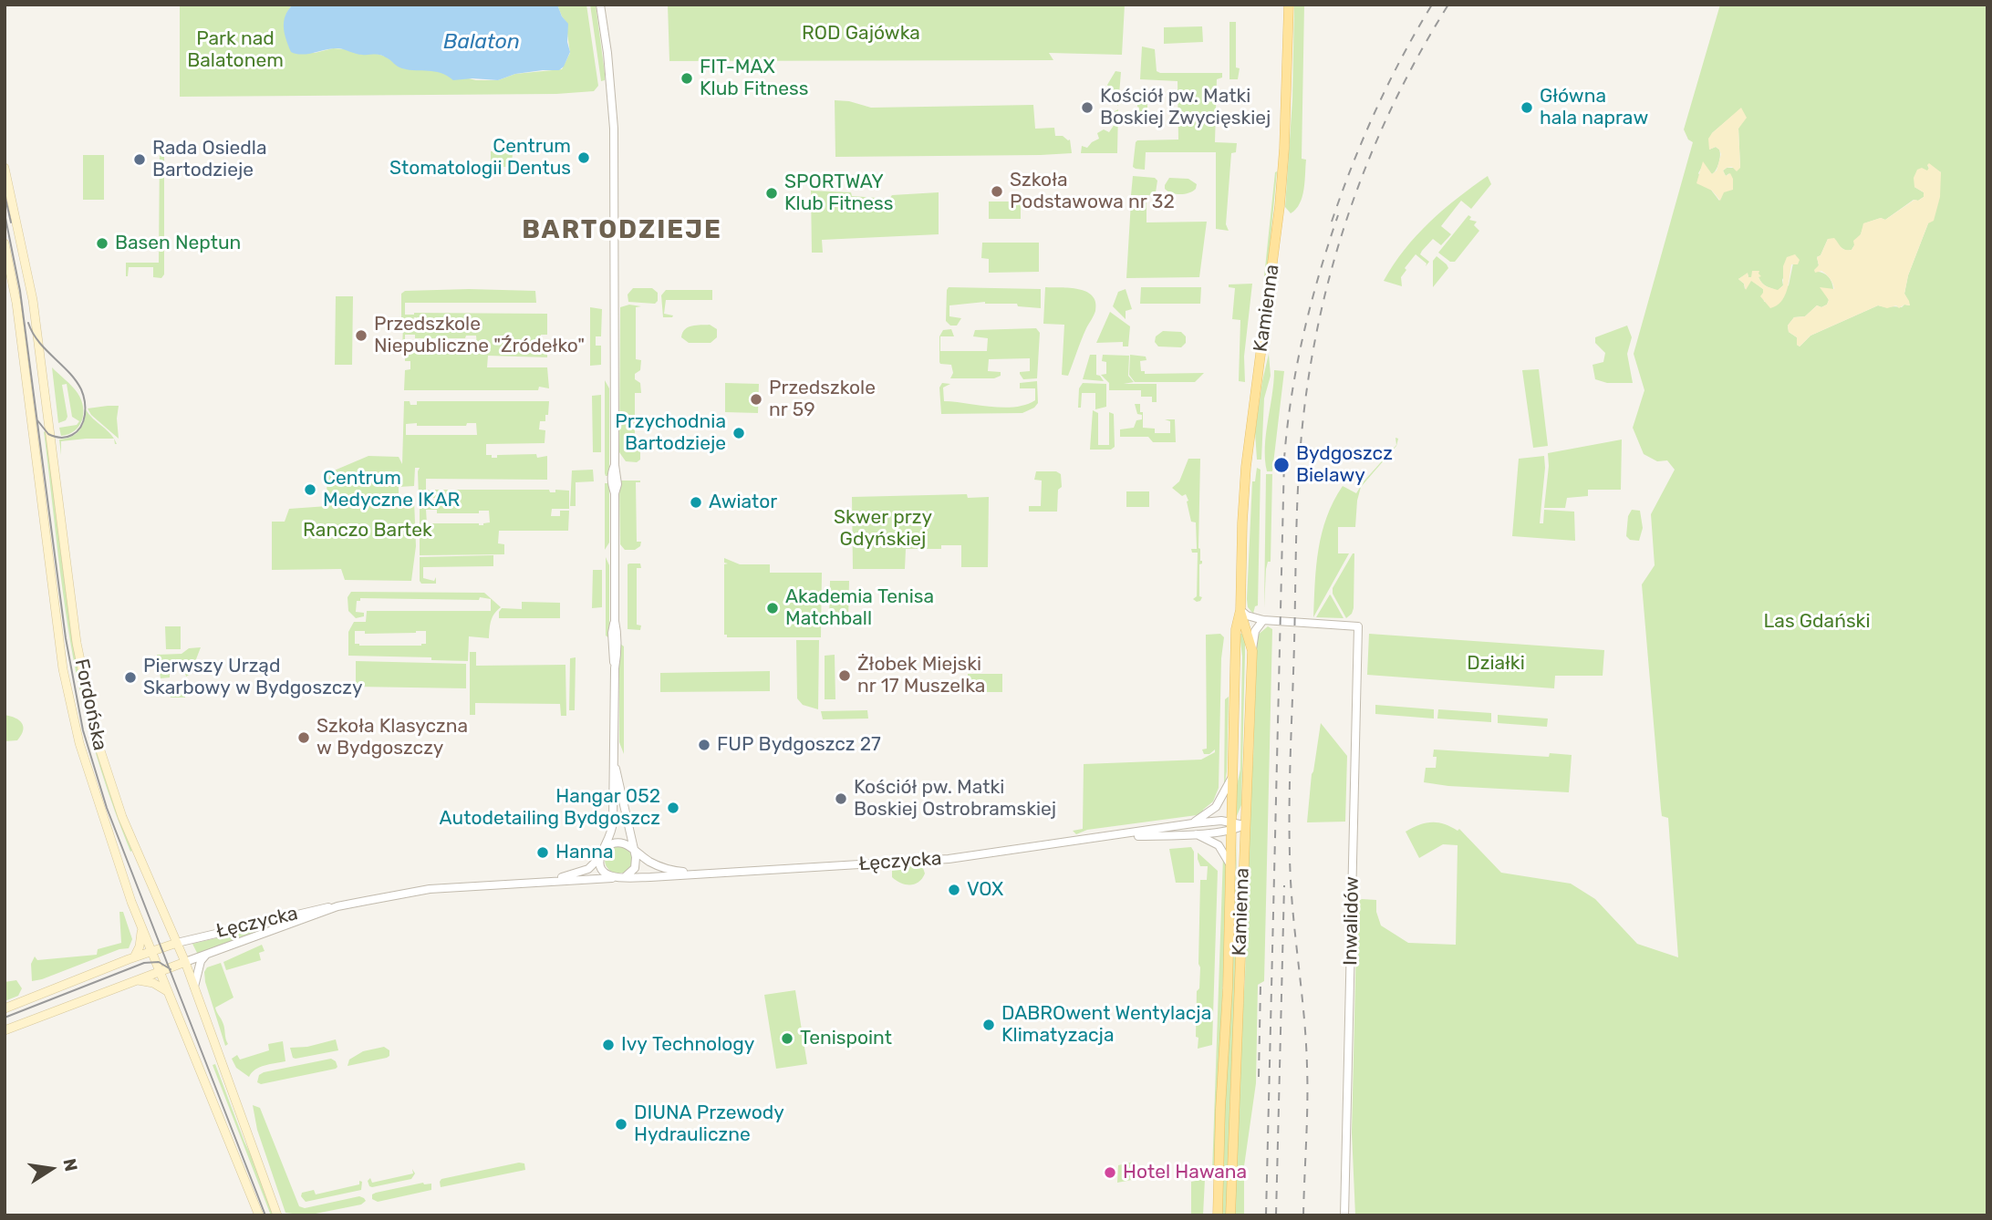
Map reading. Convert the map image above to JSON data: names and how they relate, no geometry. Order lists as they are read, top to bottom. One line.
{"streets":{"main road":["Kamienna","Fordońska"],"street":["Łęczycka","Inwalidów"]},"crossings":[["Kamienna","Łęczycka"],["Fordońska","Łęczycka"]],"districts":["BARTODZIEJE"],"water":["Balaton"],"parks":["ROD Gajówka","Park nad Balatonem","Skwer przy Gdyńskiej","Ranczo Bartek","Las Gdański","Działki"],"places":["FIT-MAX Klub Fitness","Kościół pw. Matki Boskiej Zwycięskiej","Główna hala napraw","Centrum Stomatologii Dentus","Rada Osiedla Bartodzieje","Szkoła Podstawowa nr 32","SPORTWAY Klub Fitness","Basen Neptun","Przedszkole Niepubliczne \"Źródełko\"","Przedszkole nr 59","Przychodnia Bartodzieje","Bydgoszcz Bielawy","Centrum Medyczne IKAR","Awiator","Akademia Tenisa Matchball","Żłobek Miejski nr 17 Muszelka","Pierwszy Urząd Skarbowy w Bydgoszczy","Szkoła Klasyczna w Bydgoszczy","FUP Bydgoszcz 27","Kościół pw. Matki Boskiej Ostrobramskiej","Hangar 052 Autodetailing Bydgoszcz","Hanna","VOX","DABROwent Wentylacja Klimatyzacja","Tenispoint","Ivy Technology","DIUNA Przewody Hydrauliczne","Hotel Hawana"],"north":"right"}
